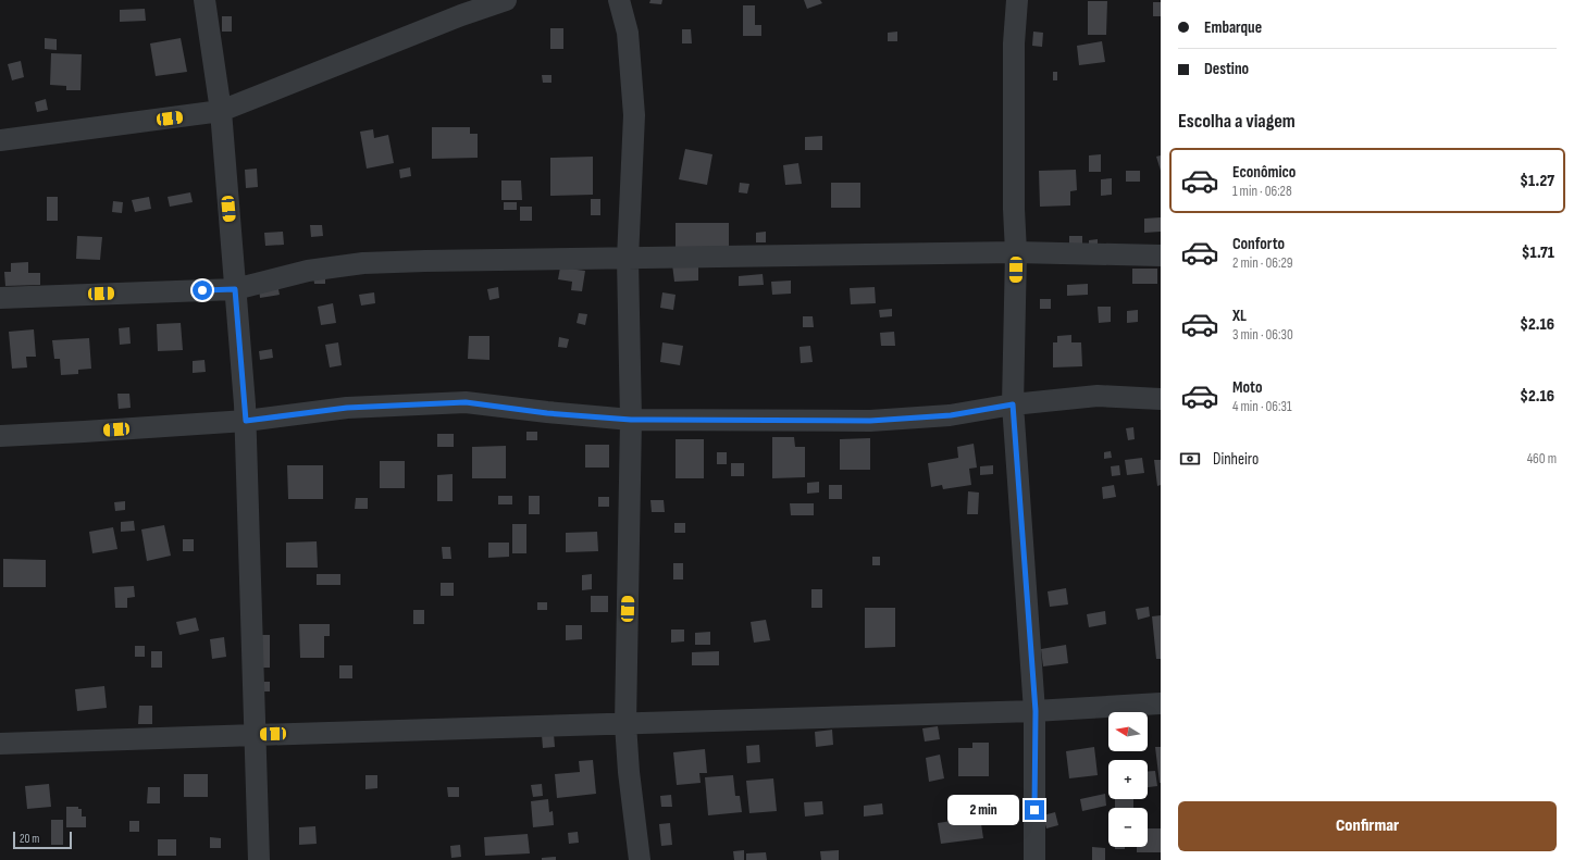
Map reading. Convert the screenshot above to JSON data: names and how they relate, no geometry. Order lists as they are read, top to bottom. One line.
{"scale_bar":"20 m","north":"left","page":{"banner":["Embarque","Destino"],"heading":"Escolha a viagem","list":[{"name":"Econômico","note":"1 min · 06:28","value":"$1.27"},{"name":"Conforto","note":"2 min · 06:29","value":"$1.71"},{"name":"XL","note":"3 min · 06:30","value":"$2.16"},{"name":"Moto","note":"4 min · 06:31","value":"$2.16"}],"pay":["Dinheiro","460 m"],"map_buttons":["+","−"],"buttons":"Confirmar","bubble":"2 min","scale":"20 m"}}
